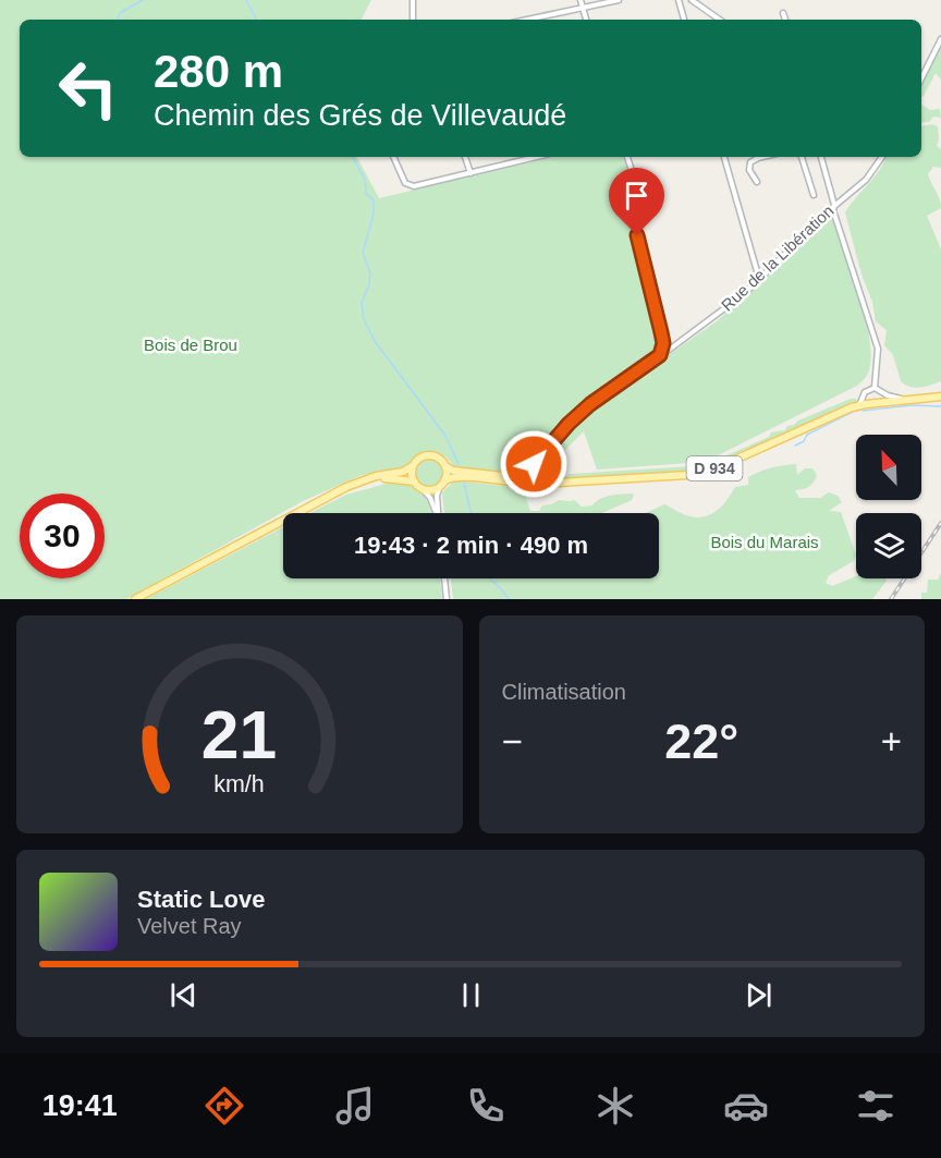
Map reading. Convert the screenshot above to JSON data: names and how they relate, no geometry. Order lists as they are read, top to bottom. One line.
{"streets":{"main road":["D 934"],"street":["Rue de la Libération"]},"crossings":[["Rue de la Libération","D 934"]],"parks":["Bois de Brou","Bois du Marais"],"north":"top left","page":{"turn":["280 m","Chemin des Grés de Villevaudé"],"limit":"30","trip":"19:43 · 2 min · 490 m","tile":"Climatisation","heat":["−","22°","+"],"song":["Static Love","Velvet Ray"],"tabs":"19:41","gauge":["21","km/h"]}}
